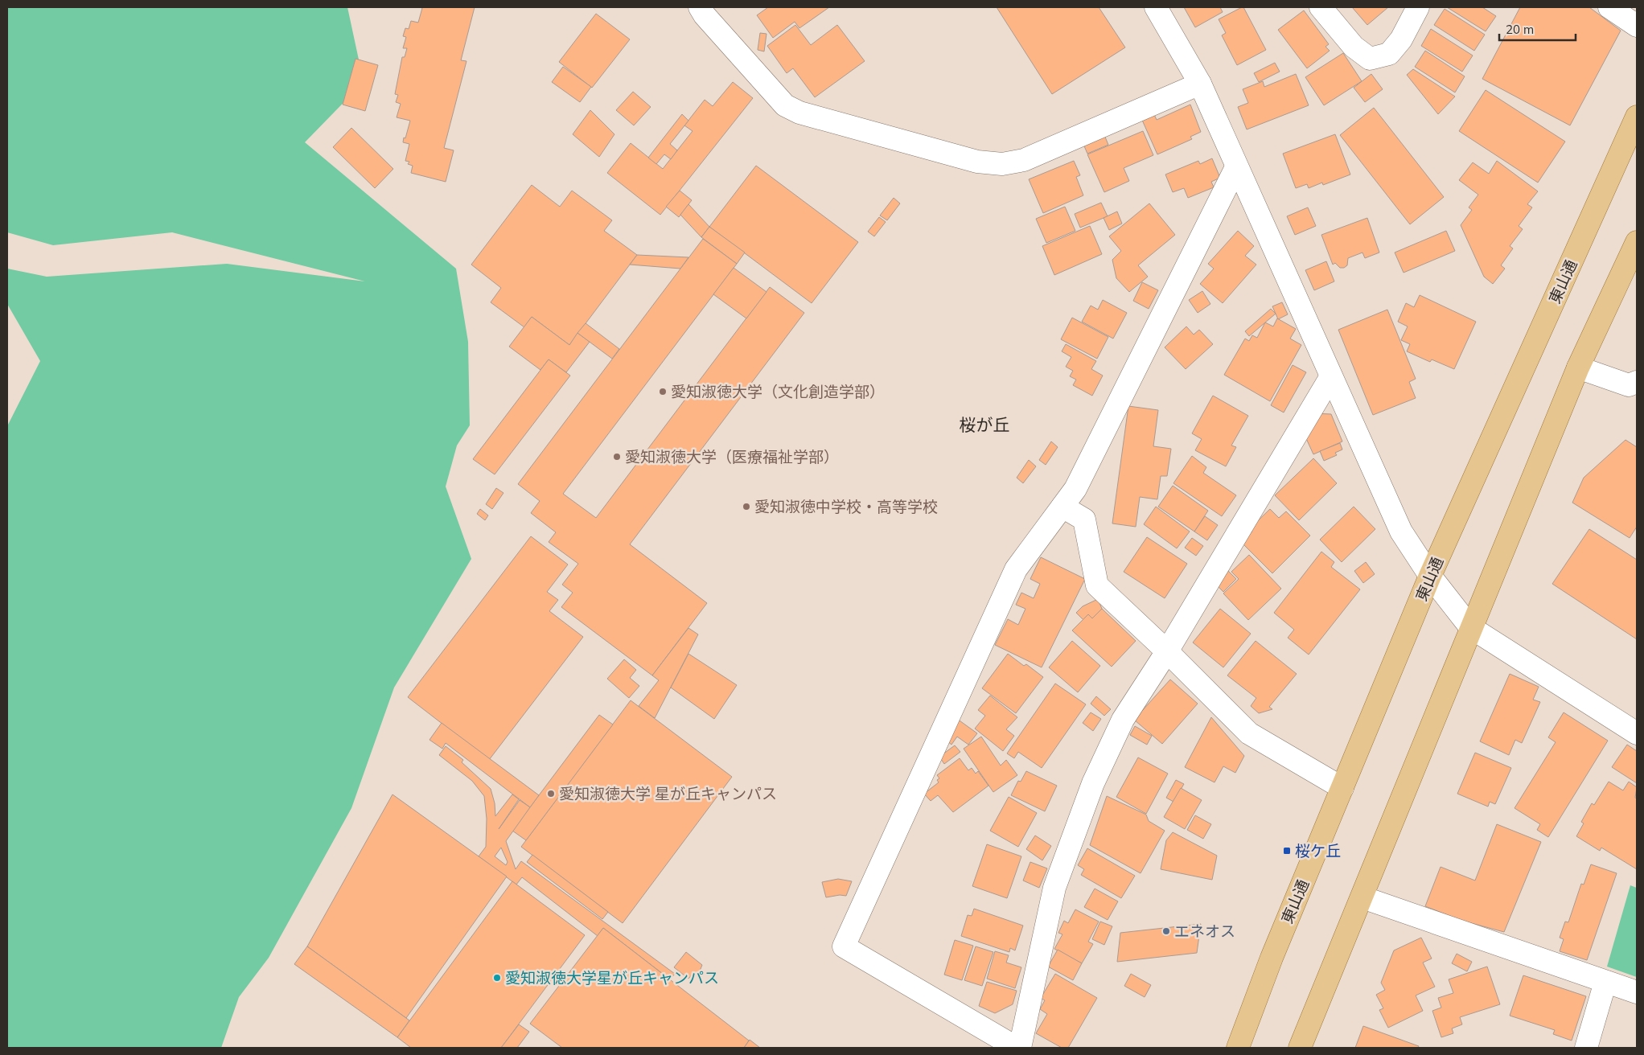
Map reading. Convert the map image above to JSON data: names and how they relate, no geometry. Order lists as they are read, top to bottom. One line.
{"streets":{"main road":["東山通"]},"districts":["桜が丘"],"places":{"other":["愛知淑徳大学（文化創造学部）","愛知淑徳大学（医療福祉学部）","愛知淑徳中学校・高等学校","愛知淑徳大学 星が丘キャンパス","エネオス","愛知淑徳大学星が丘キャンパス"],"transit":["桜ケ丘"]},"scale_bar":"20 m"}
